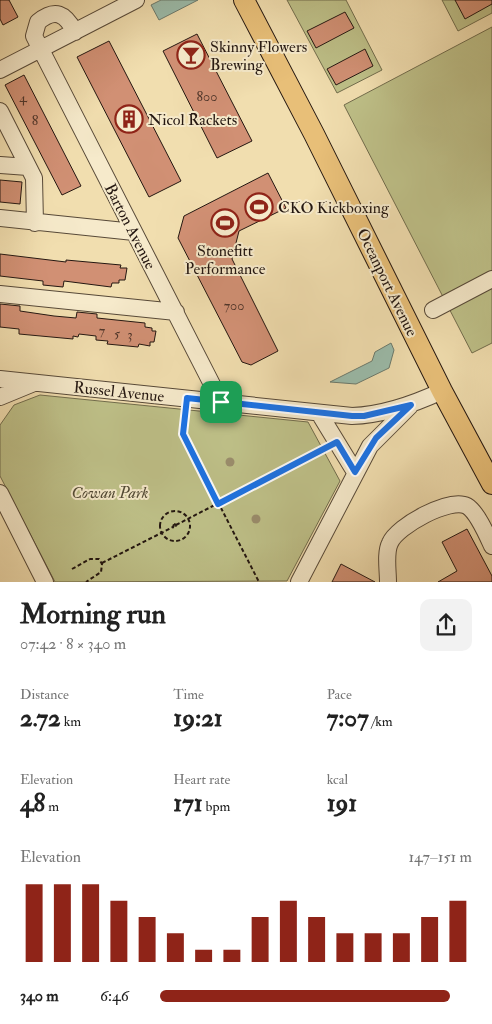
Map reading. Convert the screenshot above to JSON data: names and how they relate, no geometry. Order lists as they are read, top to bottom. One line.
{"streets":{"main road":["Oceanport Avenue"],"street":["Barton Avenue","Russel Avenue"]},"crossings":[["Barton Avenue","Russel Avenue"],["Oceanport Avenue","Russel Avenue"]],"parks":["Cowan Park"],"places":{"bar":["Skinny Flowers Brewing"],"building":["Nicol Rackets"],"sports":["CKO Kickboxing","Stonefitt Performance"]},"house_numbers":["800","4","8","700","7","5","3"],"page":{"heading":["Morning run","07:42 · 8 × 340 m"],"stats":[["Distance","2.72 km"],["Time","19:21"],["Pace","7:07 /km"],["Elevation","48 m"],["Heart rate","171 bpm"],["kcal","191"]],"chart":["Elevation","147–151 m"],"list":[{"name":"340 m","note":"6:46"}]}}
